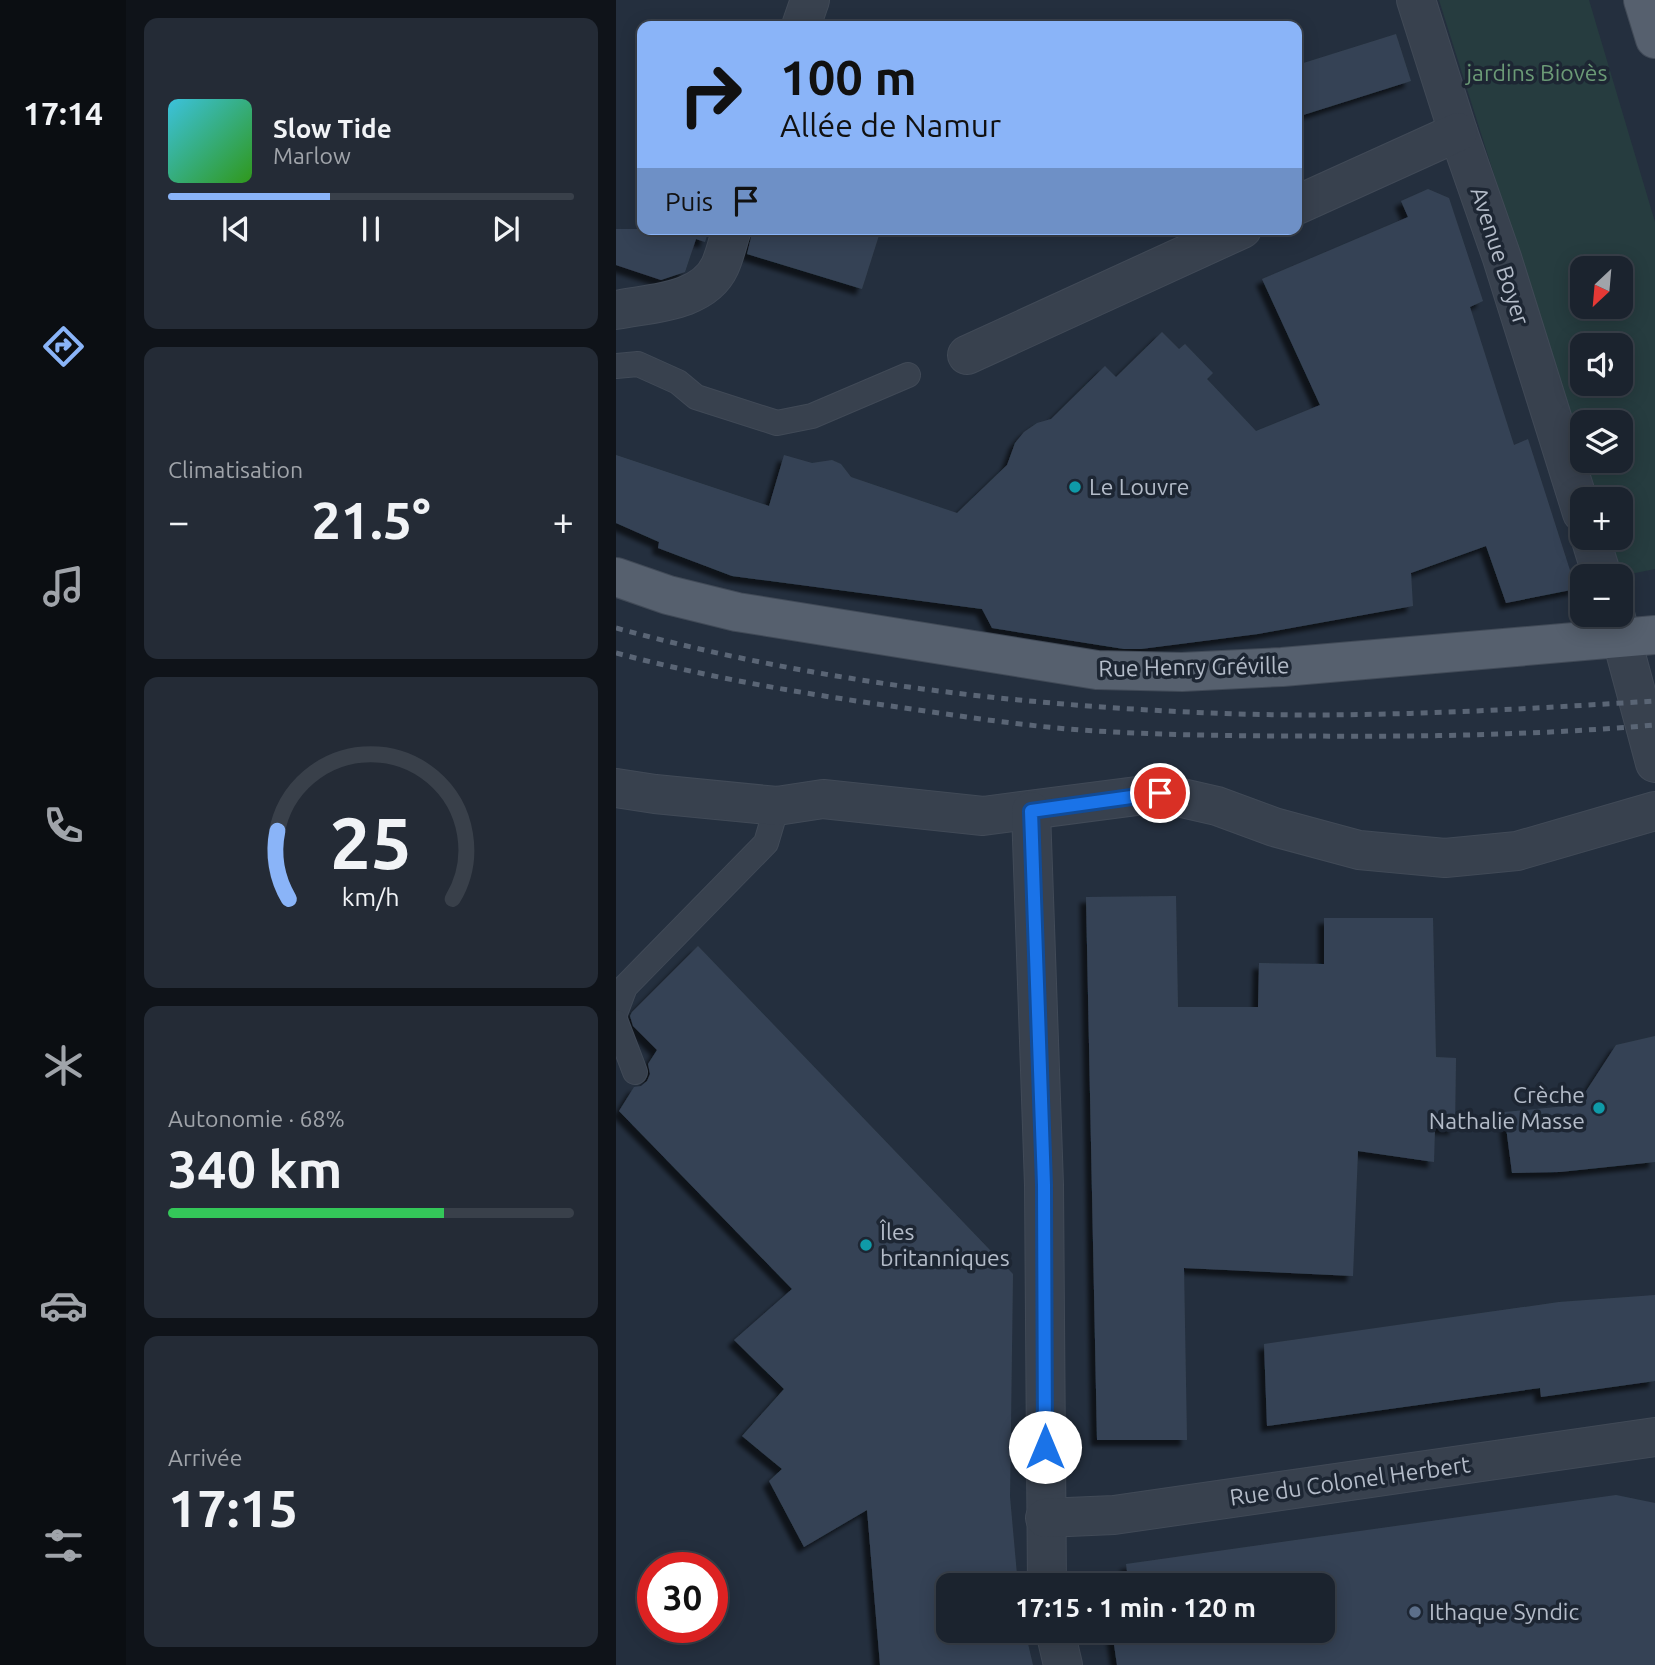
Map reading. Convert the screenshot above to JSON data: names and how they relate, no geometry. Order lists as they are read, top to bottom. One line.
{"streets":{"main road":["Rue Henry Gréville"],"street":["Avenue Boyer","Rue du Colonel Herbert"]},"parks":["jardins Biovès"],"places":["Le Louvre","Crèche Nathalie Masse","Îles britanniques","Ithaque Syndic"],"north":"bottom left","page":{"tabs":"17:14","turn":["100 m","Allée de Namur"],"song":["Slow Tide","Marlow"],"then":"Puis","map_buttons":["+","−"],"tile":["Climatisation",["Autonomie · 68%","340 km"],["Arrivée","17:15"]],"heat":["−","21.5°","+"],"limit":"30","trip":"17:15 · 1 min · 120 m","gauge":["25","km/h"]}}
